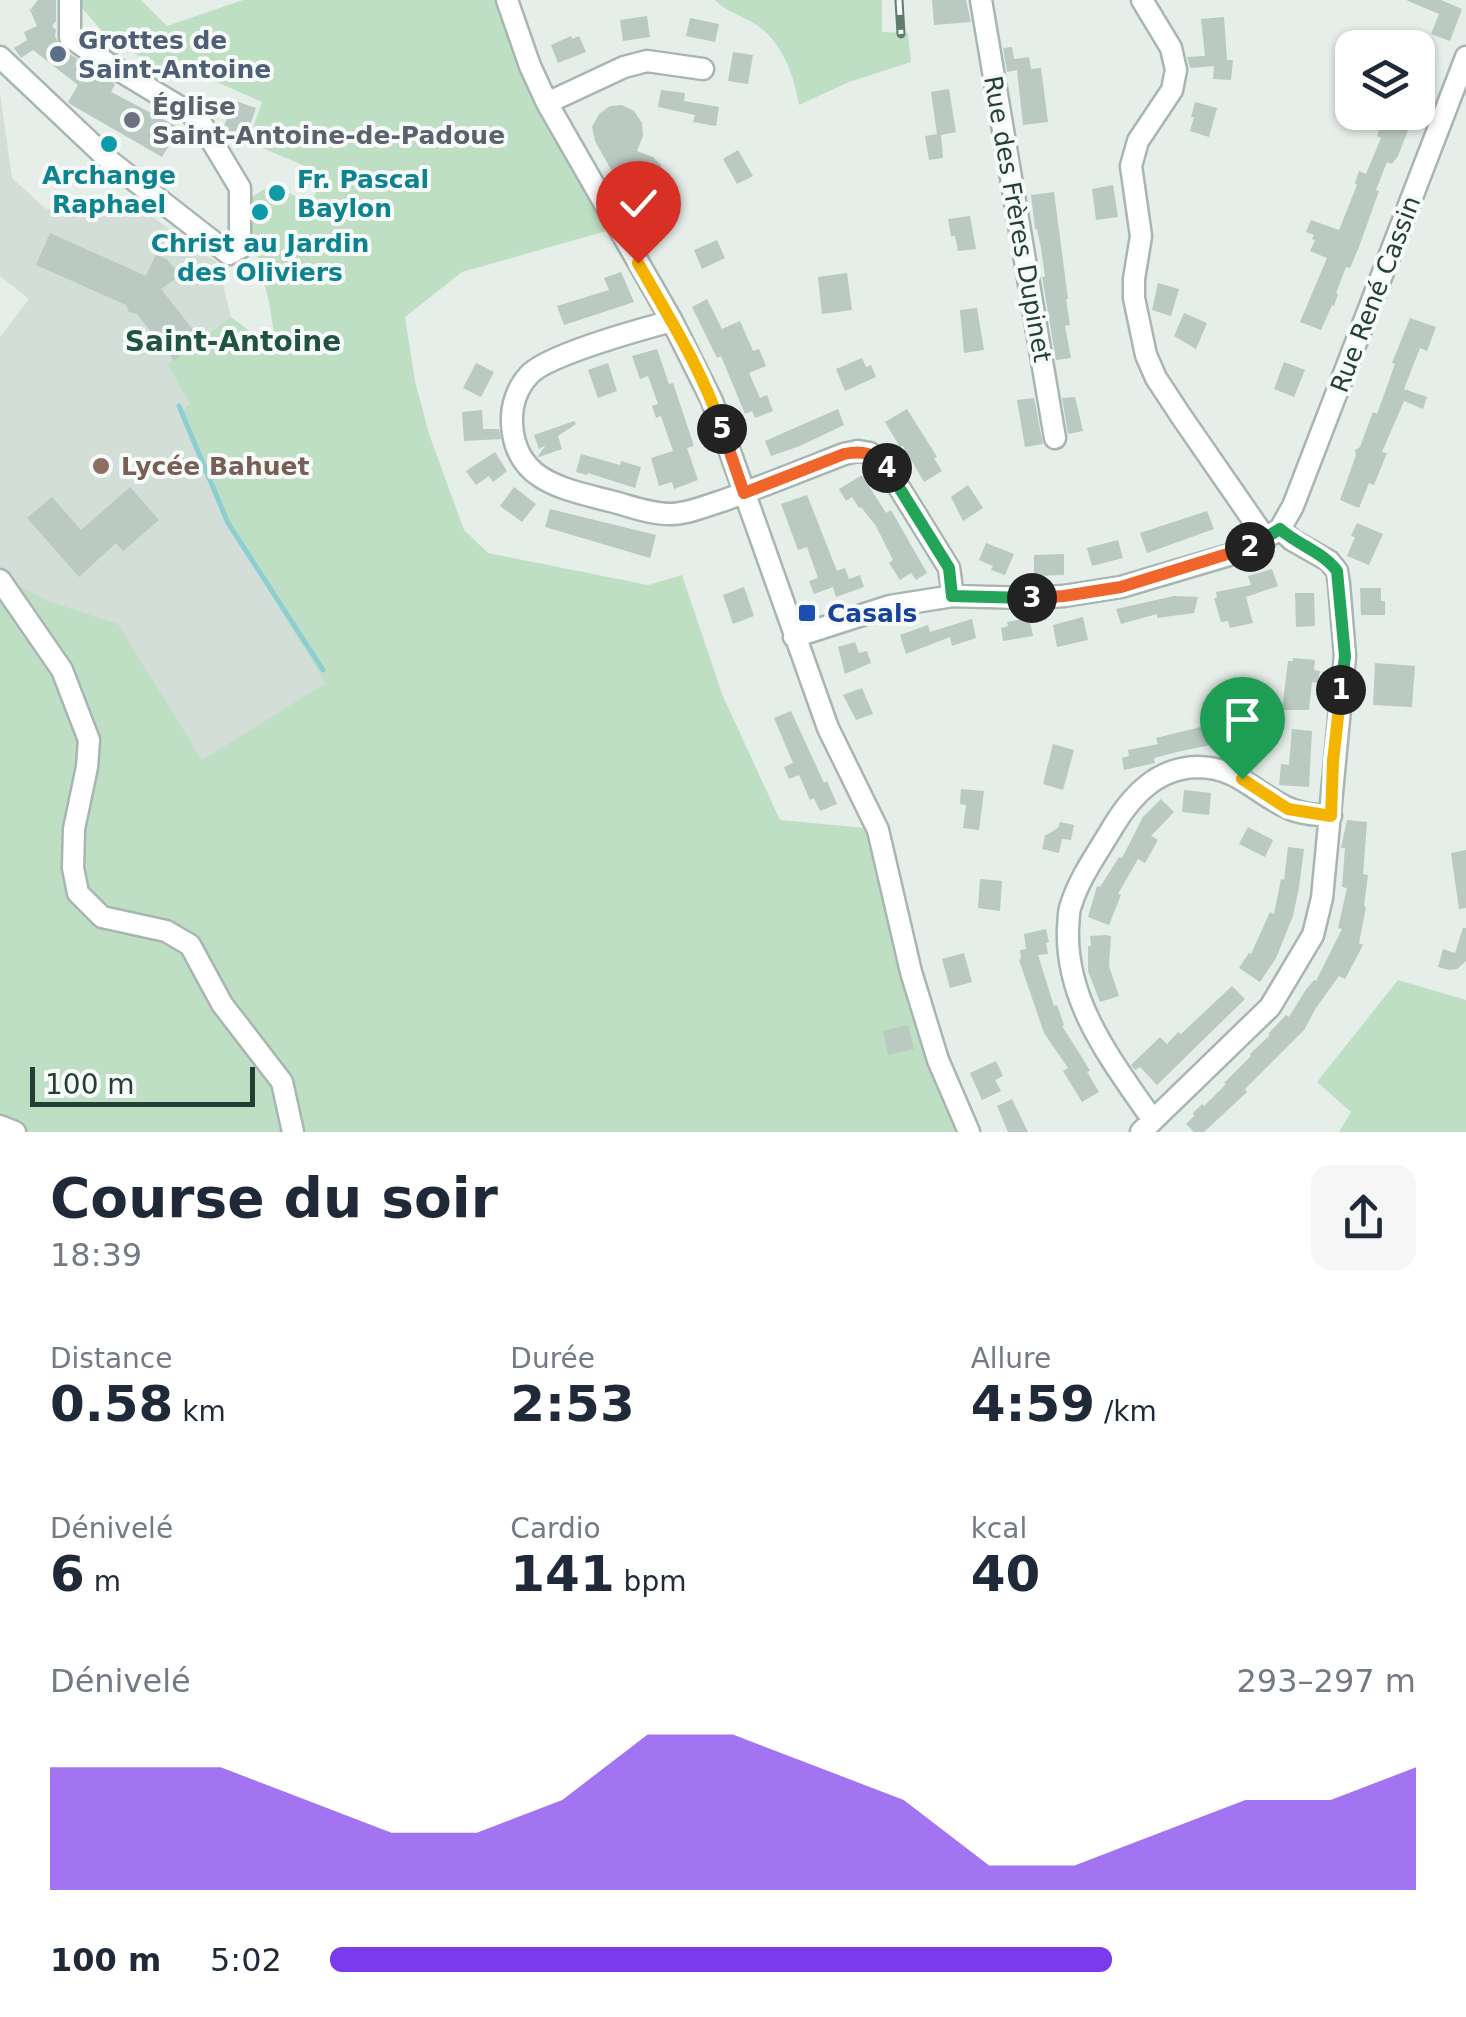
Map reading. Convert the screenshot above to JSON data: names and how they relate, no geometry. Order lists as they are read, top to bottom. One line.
{"streets":{"street":["Rue des Frères Dupinet","Rue René Cassin"]},"districts":["Saint-Antoine"],"places":{"other":["Grottes de Saint-Antoine","Église Saint-Antoine-de-Padoue","Archange Raphael","Fr. Pascal Baylon","Christ au Jardin des Oliviers","Lycée Bahuet"],"transit":["Casals"]},"scale_bar":"100 m","page":{"pins":["5","4","2","3","1"],"scale":"100 m","heading":["Course du soir","18:39"],"stats":[["Distance","0.58 km"],["Durée","2:53"],["Allure","4:59 /km"],["Dénivelé","6 m"],["Cardio","141 bpm"],["kcal","40"]],"chart":["Dénivelé","293–297 m"],"list":[{"name":"100 m","note":"5:02"}]}}
